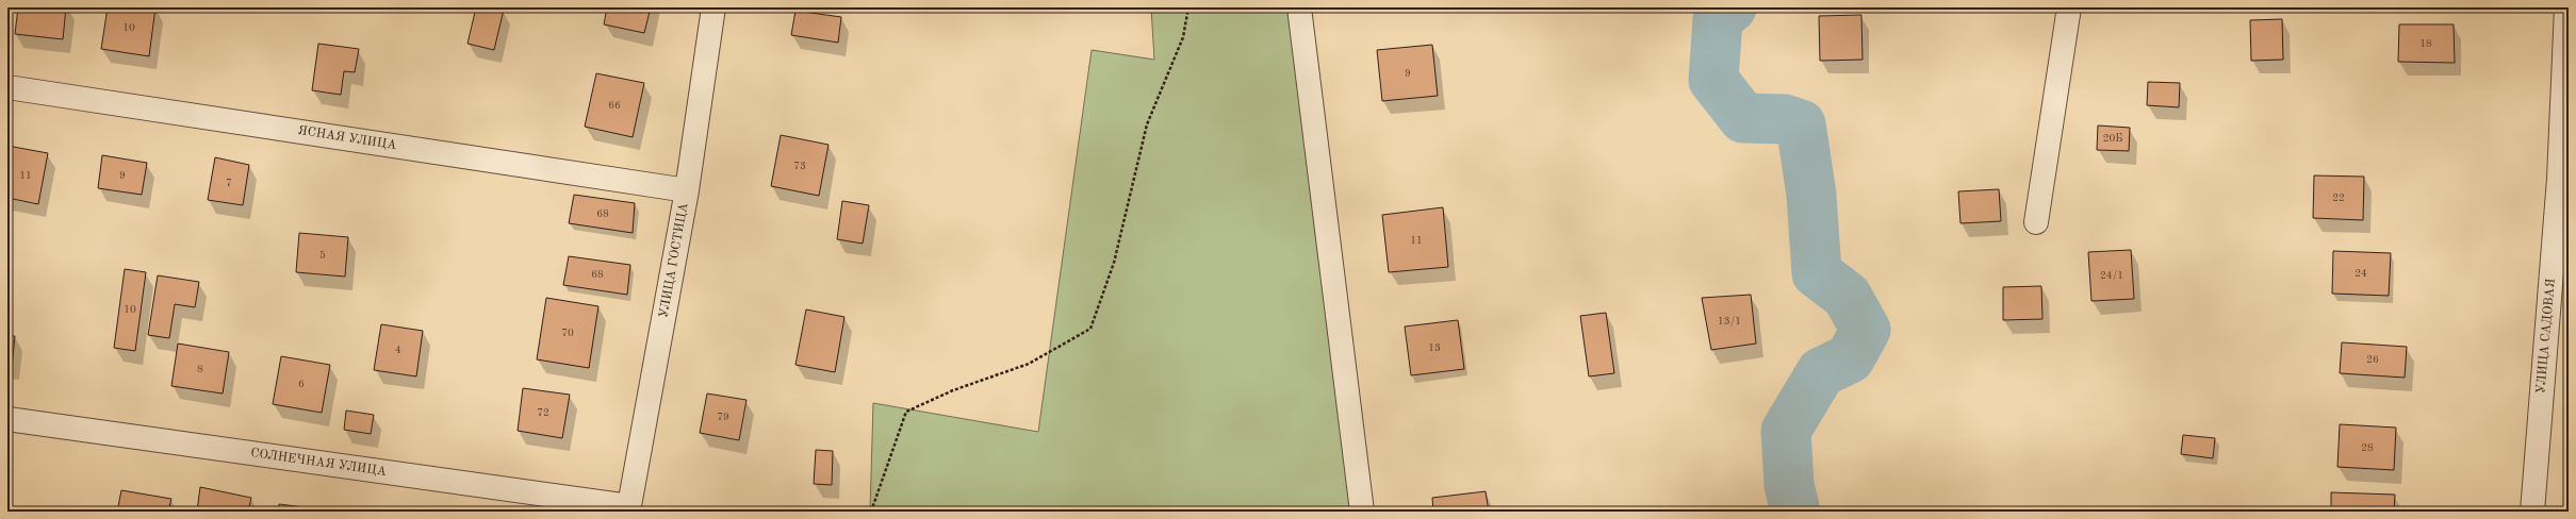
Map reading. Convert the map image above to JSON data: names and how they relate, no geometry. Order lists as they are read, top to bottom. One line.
{"streets":{"street":["ЯСНАЯ УЛИЦА","УЛИЦА ГОСТИЦА","УЛИЦА САДОВАЯ","СОЛНЕЧНАЯ УЛИЦА"]},"crossings":[["ЯСНАЯ УЛИЦА","УЛИЦА ГОСТИЦА"],["УЛИЦА ГОСТИЦА","СОЛНЕЧНАЯ УЛИЦА"]],"house_numbers":["10","18","9","66","20Б","73","11","9","7","22","68","11","5","24","68","24/1","10","13/1","70","13","4","26","8","6","72","79","28"]}
